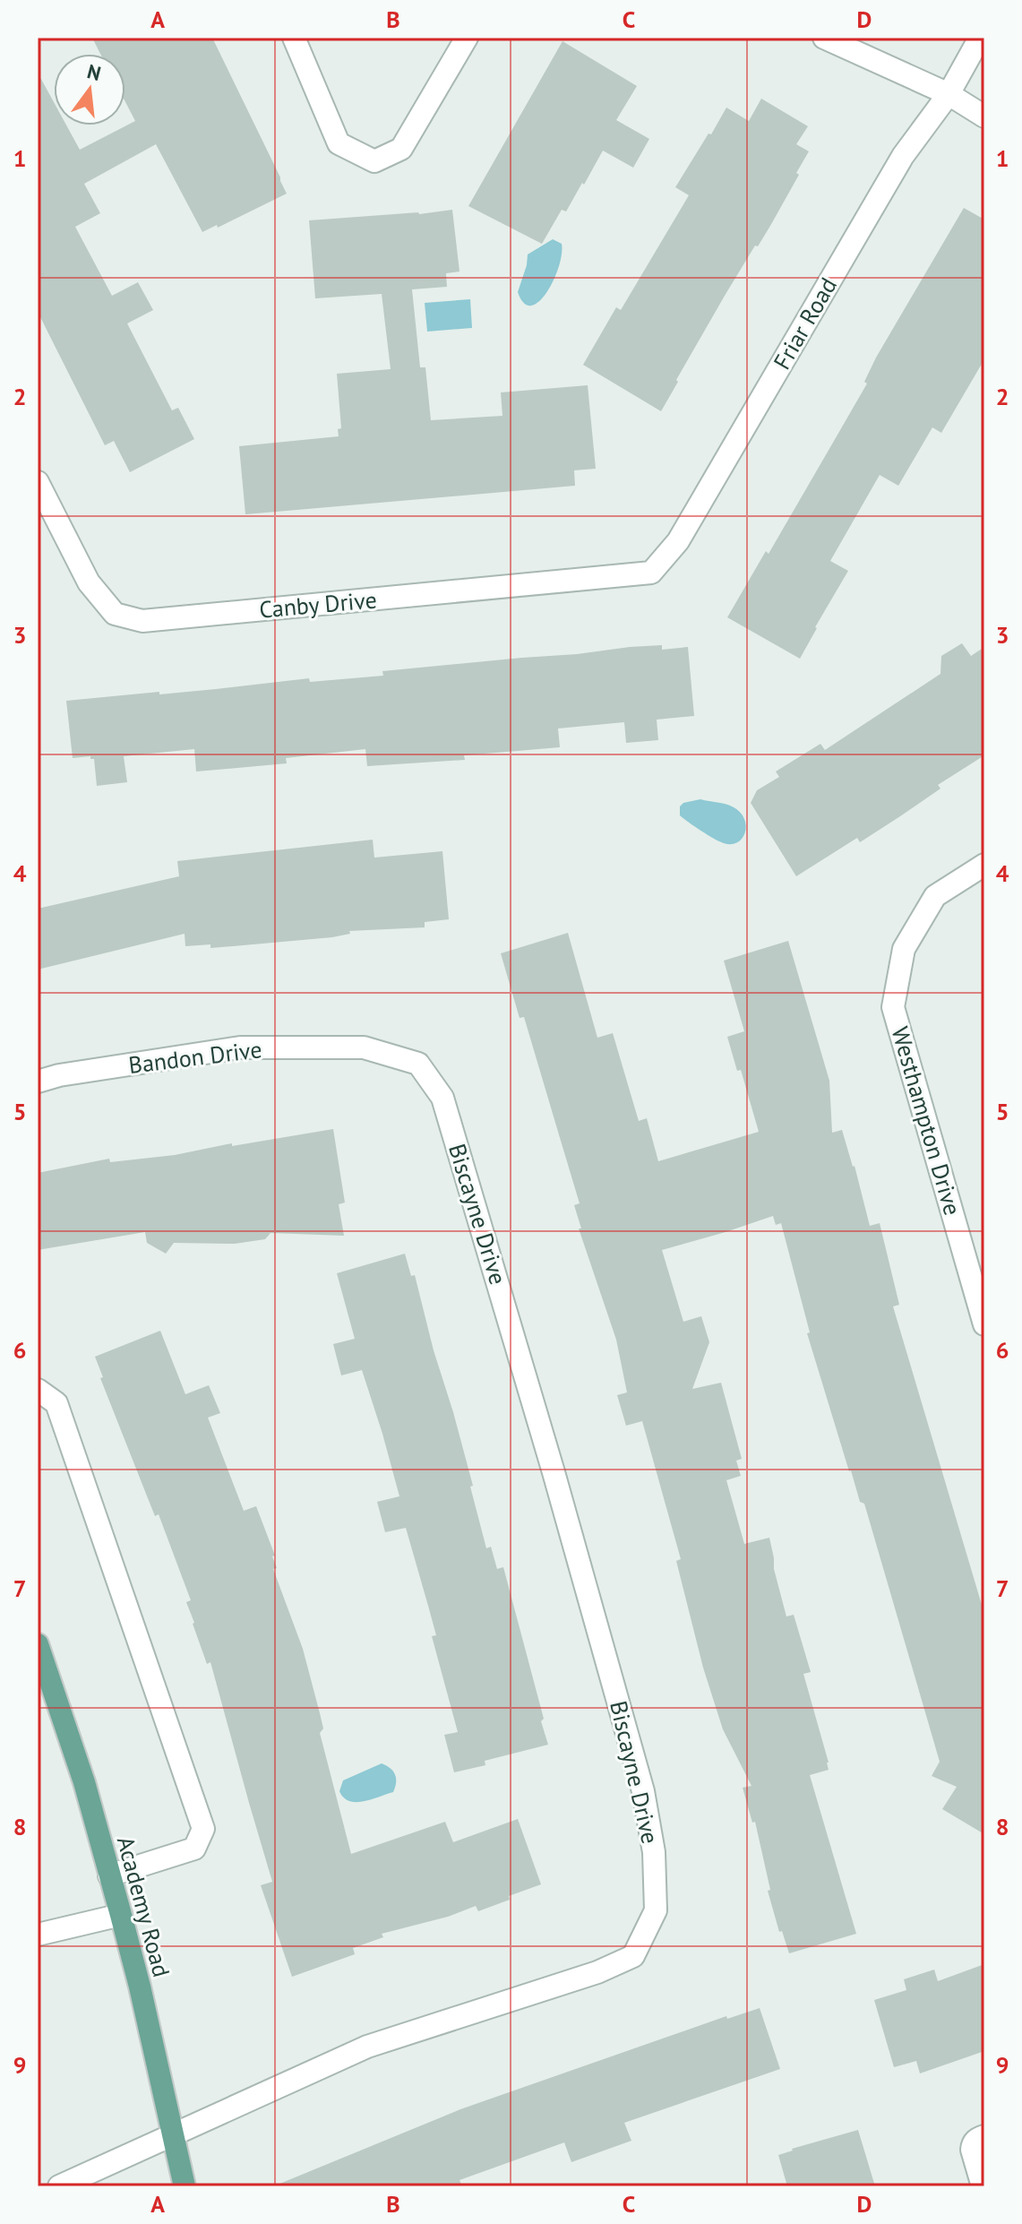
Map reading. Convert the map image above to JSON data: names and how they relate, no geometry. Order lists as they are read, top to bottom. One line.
{"streets":{"main road":["Academy Road"],"street":["Friar Road","Canby Drive","Bandon Drive","Westhampton Drive","Biscayne Drive"]},"crossings":[["Friar Road","Canby Drive"],["Bandon Drive","Biscayne Drive"],["Biscayne Drive","Academy Road"]],"north":"top","grid":{"columns":["A","B","C","D"],"rows":["1","2","3","4","5","6","7","8","9"]}}
